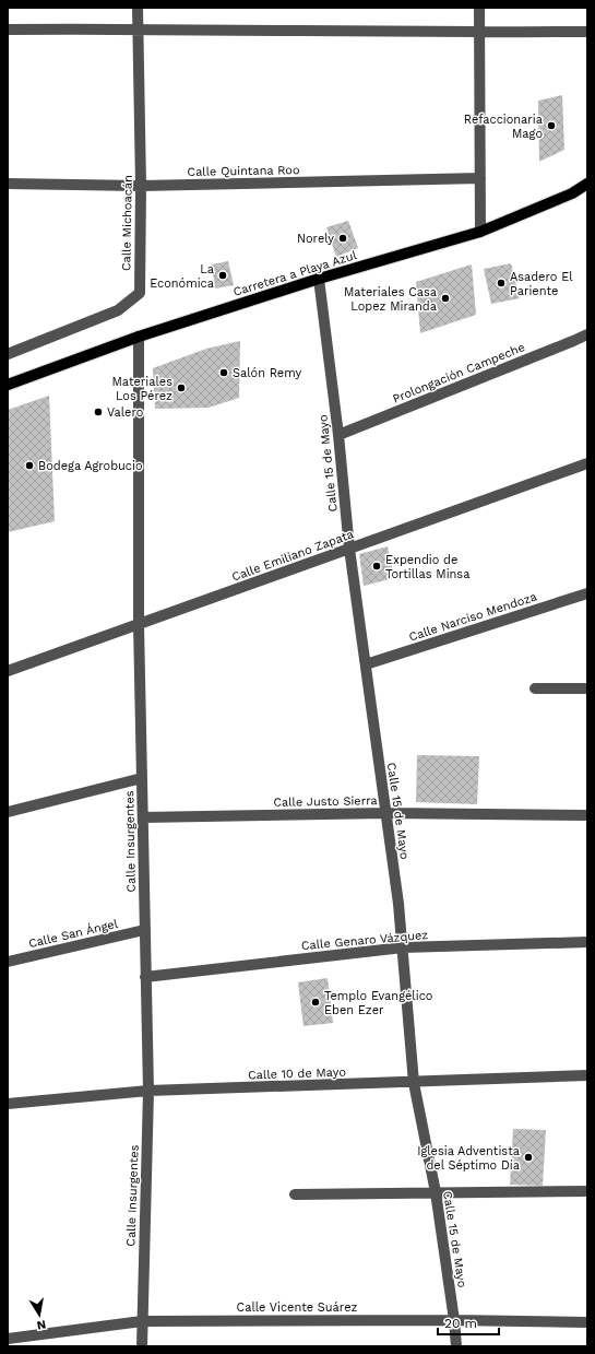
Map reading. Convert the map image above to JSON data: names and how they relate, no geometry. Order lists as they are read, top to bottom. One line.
{"streets":{"main road":["Carretera a Playa Azul"],"street":["Calle Quintana Roo","Calle Michoacán","Prolongación Campeche","Calle 15 de Mayo","Calle Emiliano Zapata","Calle Narciso Mendoza","Calle Justo Sierra","Calle Insurgentes","Calle San Ángel","Calle Genaro Vázquez","Calle 10 de Mayo","Calle Vicente Suárez"]},"crossings":[["Calle Quintana Roo","Calle Michoacán"],["Carretera a Playa Azul","Calle 15 de Mayo"],["Carretera a Playa Azul","Calle Insurgentes"],["Prolongación Campeche","Calle 15 de Mayo"],["Calle 15 de Mayo","Calle Emiliano Zapata"],["Calle 15 de Mayo","Calle Narciso Mendoza"],["Calle 15 de Mayo","Calle Justo Sierra"],["Calle 15 de Mayo","Calle Genaro Vázquez"],["Calle 15 de Mayo","Calle 10 de Mayo"],["Calle 15 de Mayo","Calle Vicente Suárez"],["Calle Emiliano Zapata","Calle Insurgentes"],["Calle Justo Sierra","Calle Insurgentes"],["Calle Insurgentes","Calle San Ángel"],["Calle Insurgentes","Calle Genaro Vázquez"],["Calle Insurgentes","Calle 10 de Mayo"],["Calle Insurgentes","Calle Vicente Suárez"]],"places":["Refaccionaria Mago","Norely","La Económica","Asadero El Pariente","Materiales Casa Lopez Miranda","Salón Remy","Materiales Los Pérez","Valero","Bodega Agrobucio","Expendio de Tortillas Minsa","Templo Evangélico Eben Ezer","Iglesia Adventista del Séptimo Día"],"scale_bar":"20 m","north":"bottom"}
